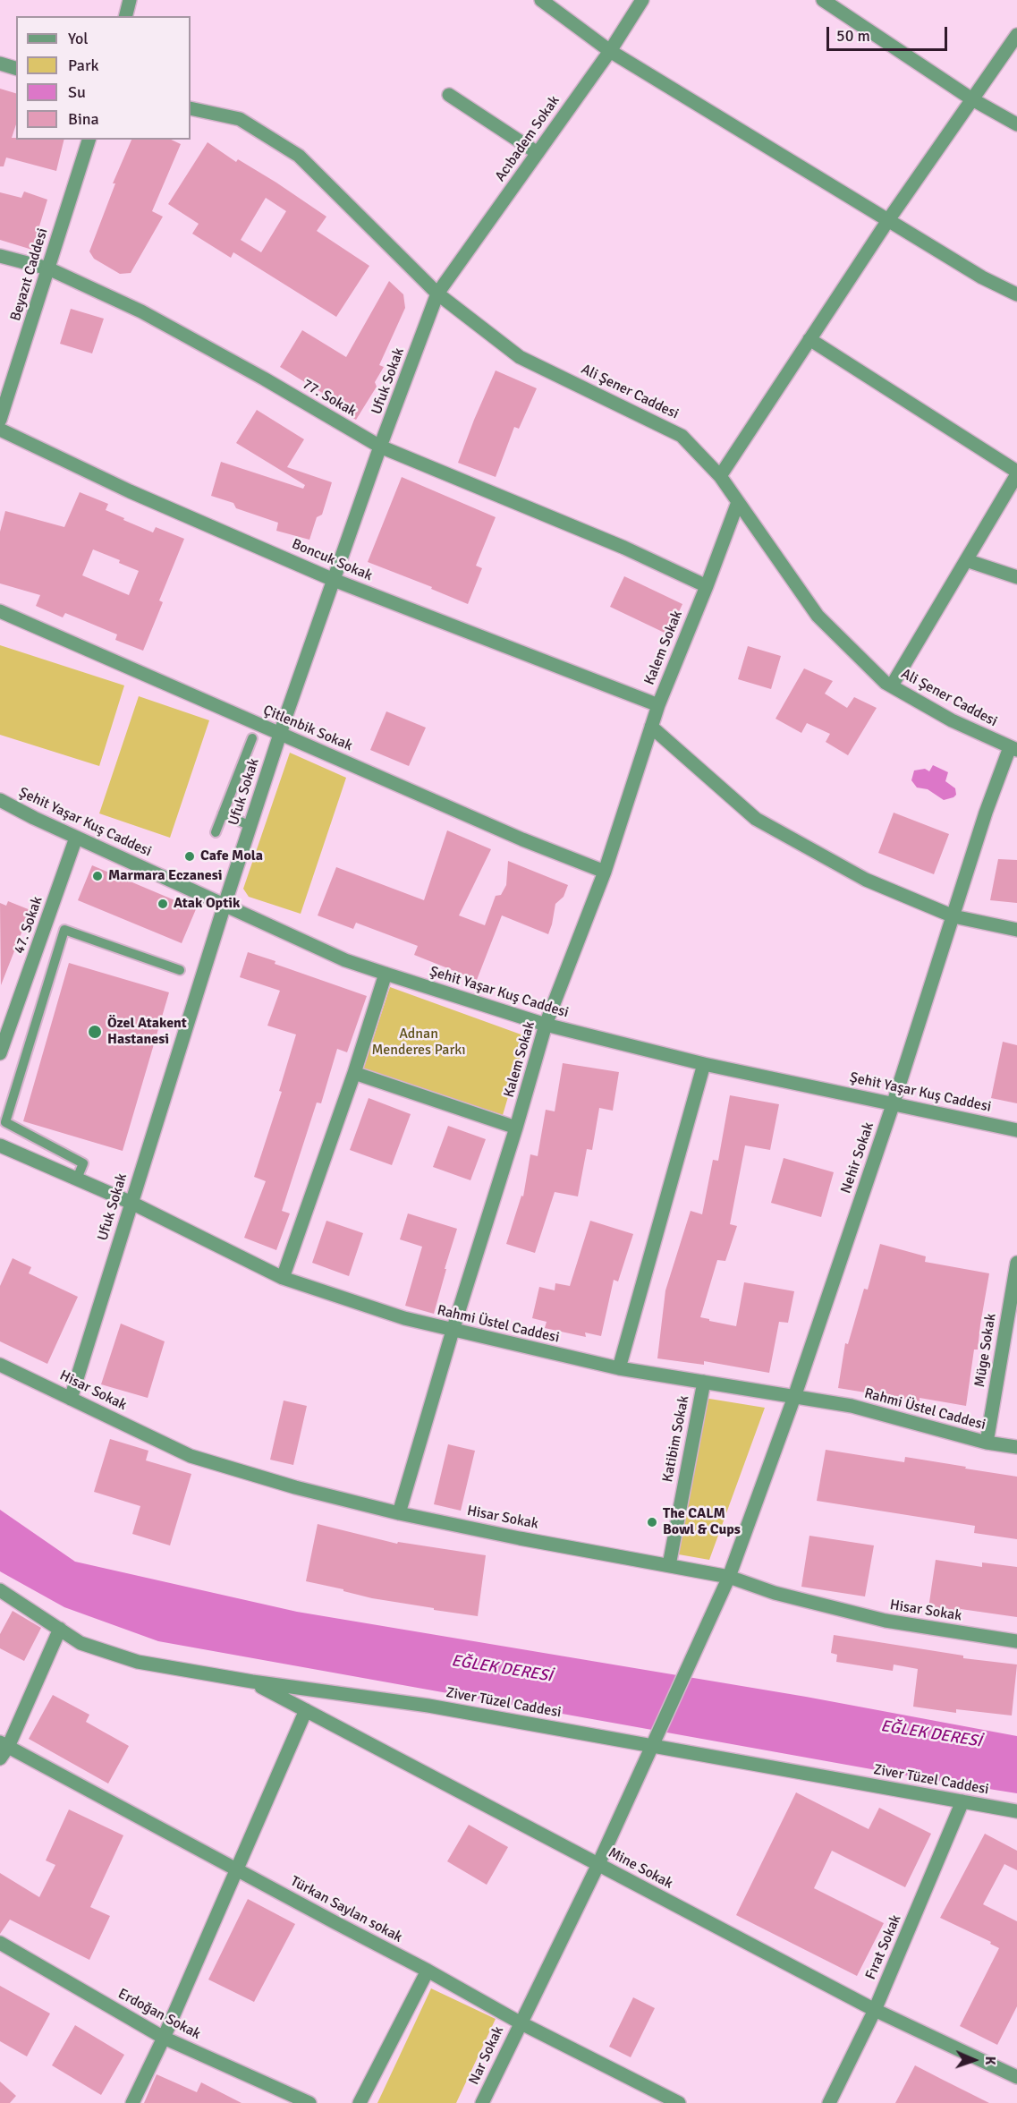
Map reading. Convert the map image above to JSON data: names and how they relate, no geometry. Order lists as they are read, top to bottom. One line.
{"streets":{"street":["Acıbadem Sokak","Beyazıt Caddesi","Ufuk Sokak","Ali Şener Caddesi","77. Sokak","Boncuk Sokak","Kalem Sokak","Çitlenbik Sokak","Şehit Yaşar Kuş Caddesi","47. Sokak","Nehir Sokak","Rahmi Üstel Caddesi","Müge Sokak","Hisar Sokak","Katibim Sokak","Ziver Tüzel Caddesi","Mine Sokak","Türkan Saylan sokak","Fırat Sokak","Erdoğan Sokak","Nar Sokak"]},"crossings":[["Acıbadem Sokak","Ufuk Sokak"],["Acıbadem Sokak","Ali Şener Caddesi"],["Beyazıt Caddesi","77. Sokak"],["Ufuk Sokak","Ali Şener Caddesi"],["Ufuk Sokak","77. Sokak"],["Ufuk Sokak","Boncuk Sokak"],["Ufuk Sokak","Çitlenbik Sokak"],["Ufuk Sokak","Şehit Yaşar Kuş Caddesi"],["Ufuk Sokak","Rahmi Üstel Caddesi"],["Ufuk Sokak","Hisar Sokak"],["Ali Şener Caddesi","Kalem Sokak"],["Ali Şener Caddesi","Nehir Sokak"],["77. Sokak","Kalem Sokak"],["Boncuk Sokak","Kalem Sokak"],["Kalem Sokak","Çitlenbik Sokak"],["Kalem Sokak","Şehit Yaşar Kuş Caddesi"],["Kalem Sokak","Rahmi Üstel Caddesi"],["Kalem Sokak","Hisar Sokak"],["Şehit Yaşar Kuş Caddesi","47. Sokak"],["Şehit Yaşar Kuş Caddesi","Nehir Sokak"],["Nehir Sokak","Rahmi Üstel Caddesi"],["Nehir Sokak","Hisar Sokak"],["Nehir Sokak","Ziver Tüzel Caddesi"],["Nehir Sokak","Nar Sokak"],["Rahmi Üstel Caddesi","Müge Sokak"],["Rahmi Üstel Caddesi","Katibim Sokak"],["Hisar Sokak","Katibim Sokak"],["Ziver Tüzel Caddesi","Mine Sokak"],["Ziver Tüzel Caddesi","Fırat Sokak"],["Ziver Tüzel Caddesi","Nar Sokak"],["Mine Sokak","Fırat Sokak"],["Mine Sokak","Nar Sokak"],["Türkan Saylan sokak","Nar Sokak"]],"water":["EĞLEK DERESİ"],"parks":["Adnan Menderes Parkı"],"places":["Cafe Mola","Marmara Eczanesi","Atak Optik","Özel Atakent Hastanesi","The CALM Bowl & Cups"],"legend":["Yol","Park","Su","Bina"],"scale_bar":"50 m","north":"right"}
